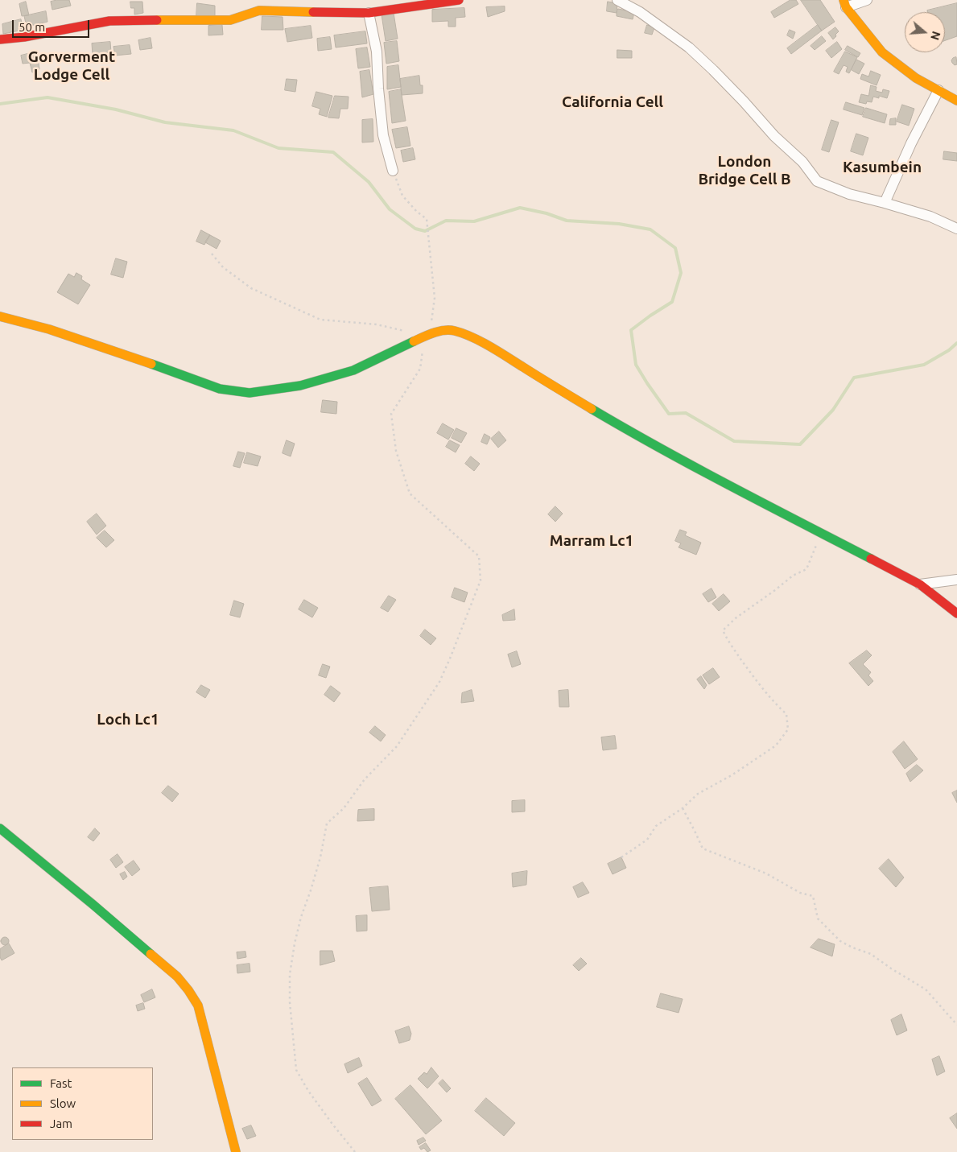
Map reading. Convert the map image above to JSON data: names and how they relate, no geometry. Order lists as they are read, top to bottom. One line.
{"districts":["Gorverment Lodge Cell","California Cell","London Bridge Cell B","Kasumbein","Marram Lc1","Loch Lc1"],"legend":["Fast","Slow","Jam"],"scale_bar":"50 m","north":"right"}
